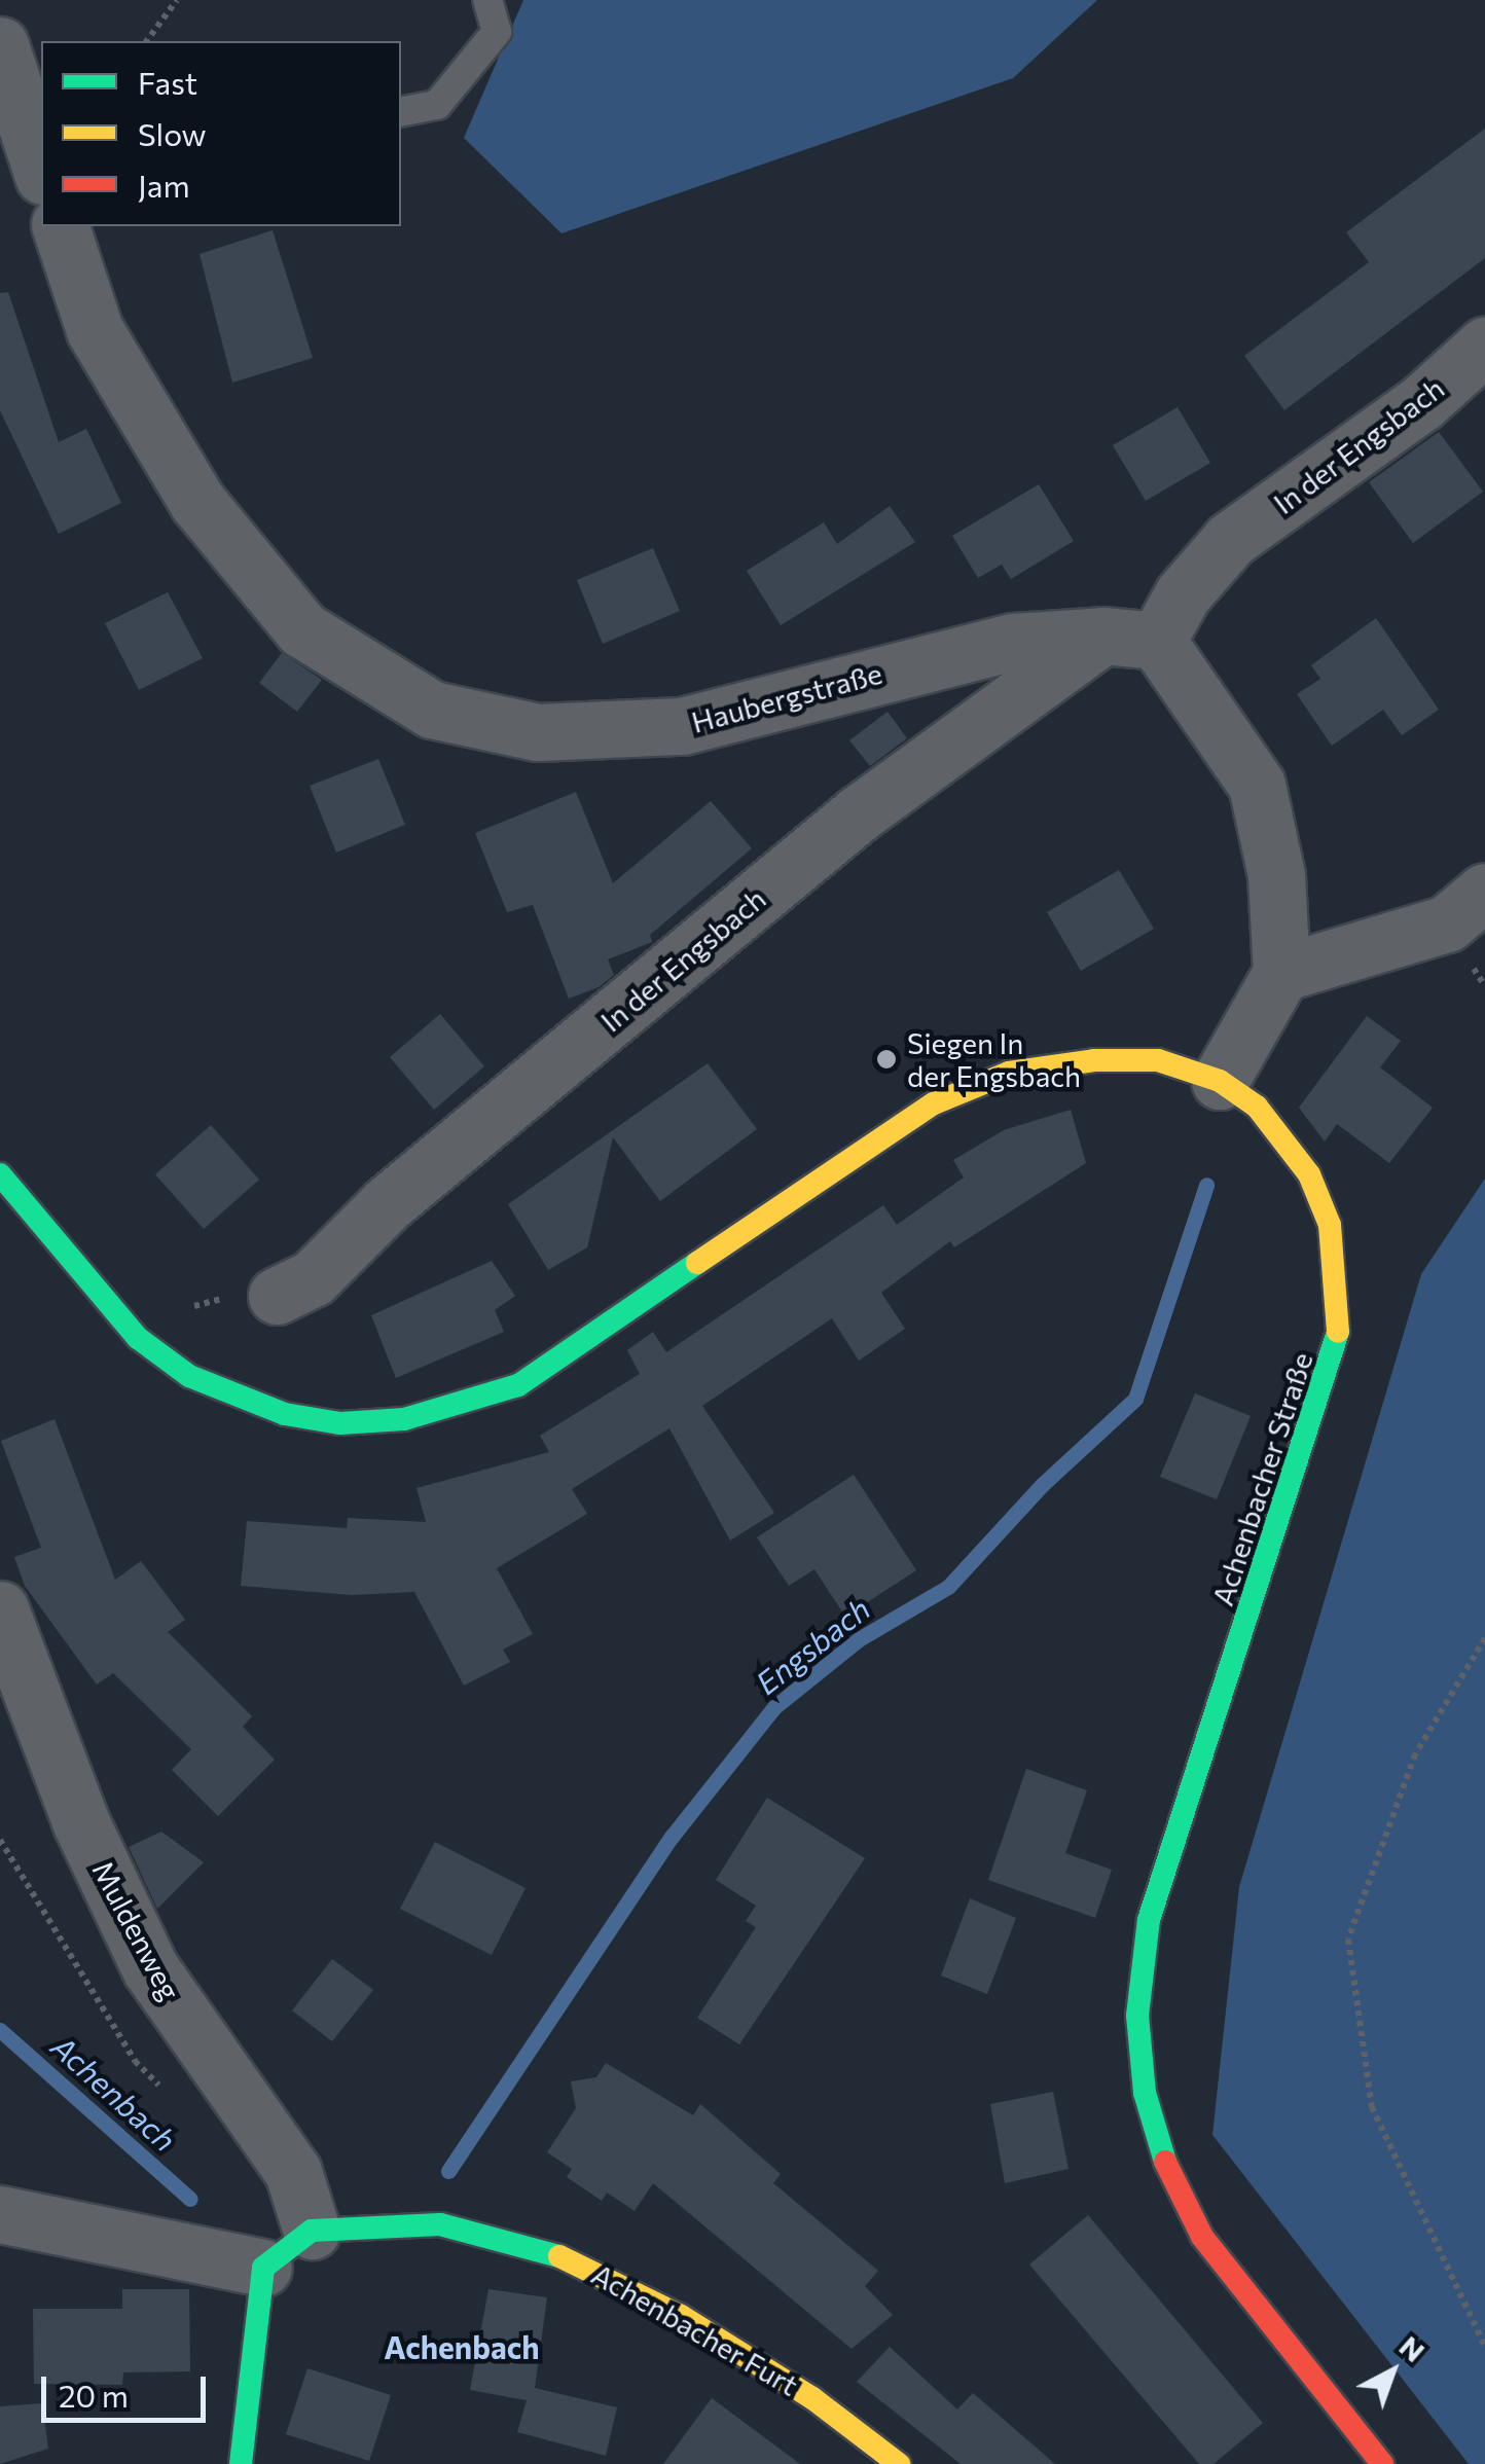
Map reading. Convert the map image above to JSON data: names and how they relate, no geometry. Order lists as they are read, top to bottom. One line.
{"streets":{"main road":["Achenbacher Straße","Achenbacher Furt"],"street":["In der Engsbach","Haubergstraße","Muldenweg"]},"crossings":[["In der Engsbach","Haubergstraße"],["Muldenweg","Achenbacher Furt"]],"districts":["Achenbach"],"water":["Engsbach","Achenbach"],"places":["Siegen In der Engsbach"],"legend":["Fast","Slow","Jam"],"scale_bar":"20 m","north":"top right"}
